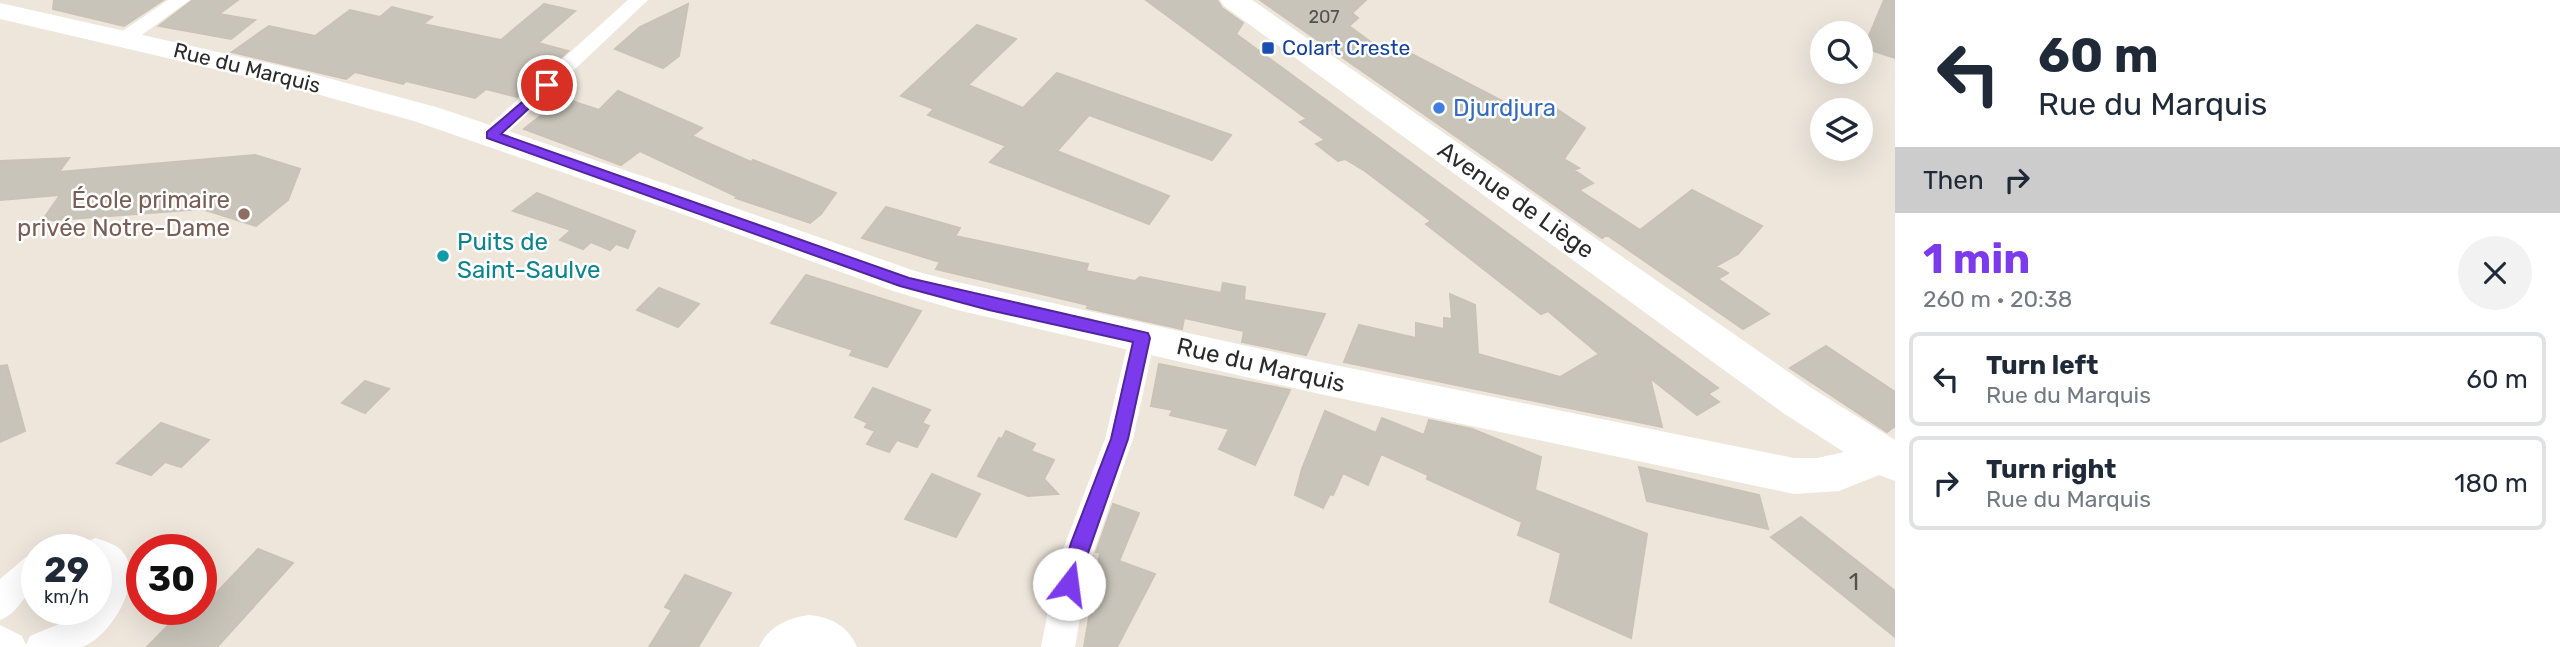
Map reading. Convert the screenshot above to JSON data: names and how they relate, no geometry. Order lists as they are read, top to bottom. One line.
{"streets":{"main road":["Rue du Marquis","Avenue de Liège"]},"crossings":[["Rue du Marquis","Avenue de Liège"]],"places":{"transit":["Colart Creste"],"other":["Djurdjura","École primaire privée Notre-Dame","Puits de Saint-Saulve"]},"house_numbers":["207","1"],"page":{"turn":["60 m","Rue du Marquis"],"then":"Then","heading":["1 min","260 m · 20:38"],"list":[{"name":"Turn left","note":"Rue du Marquis","value":"60 m"},{"name":"Turn right","note":"Rue du Marquis","value":"180 m"}],"speed":"29 km/h","limit":"30"}}
